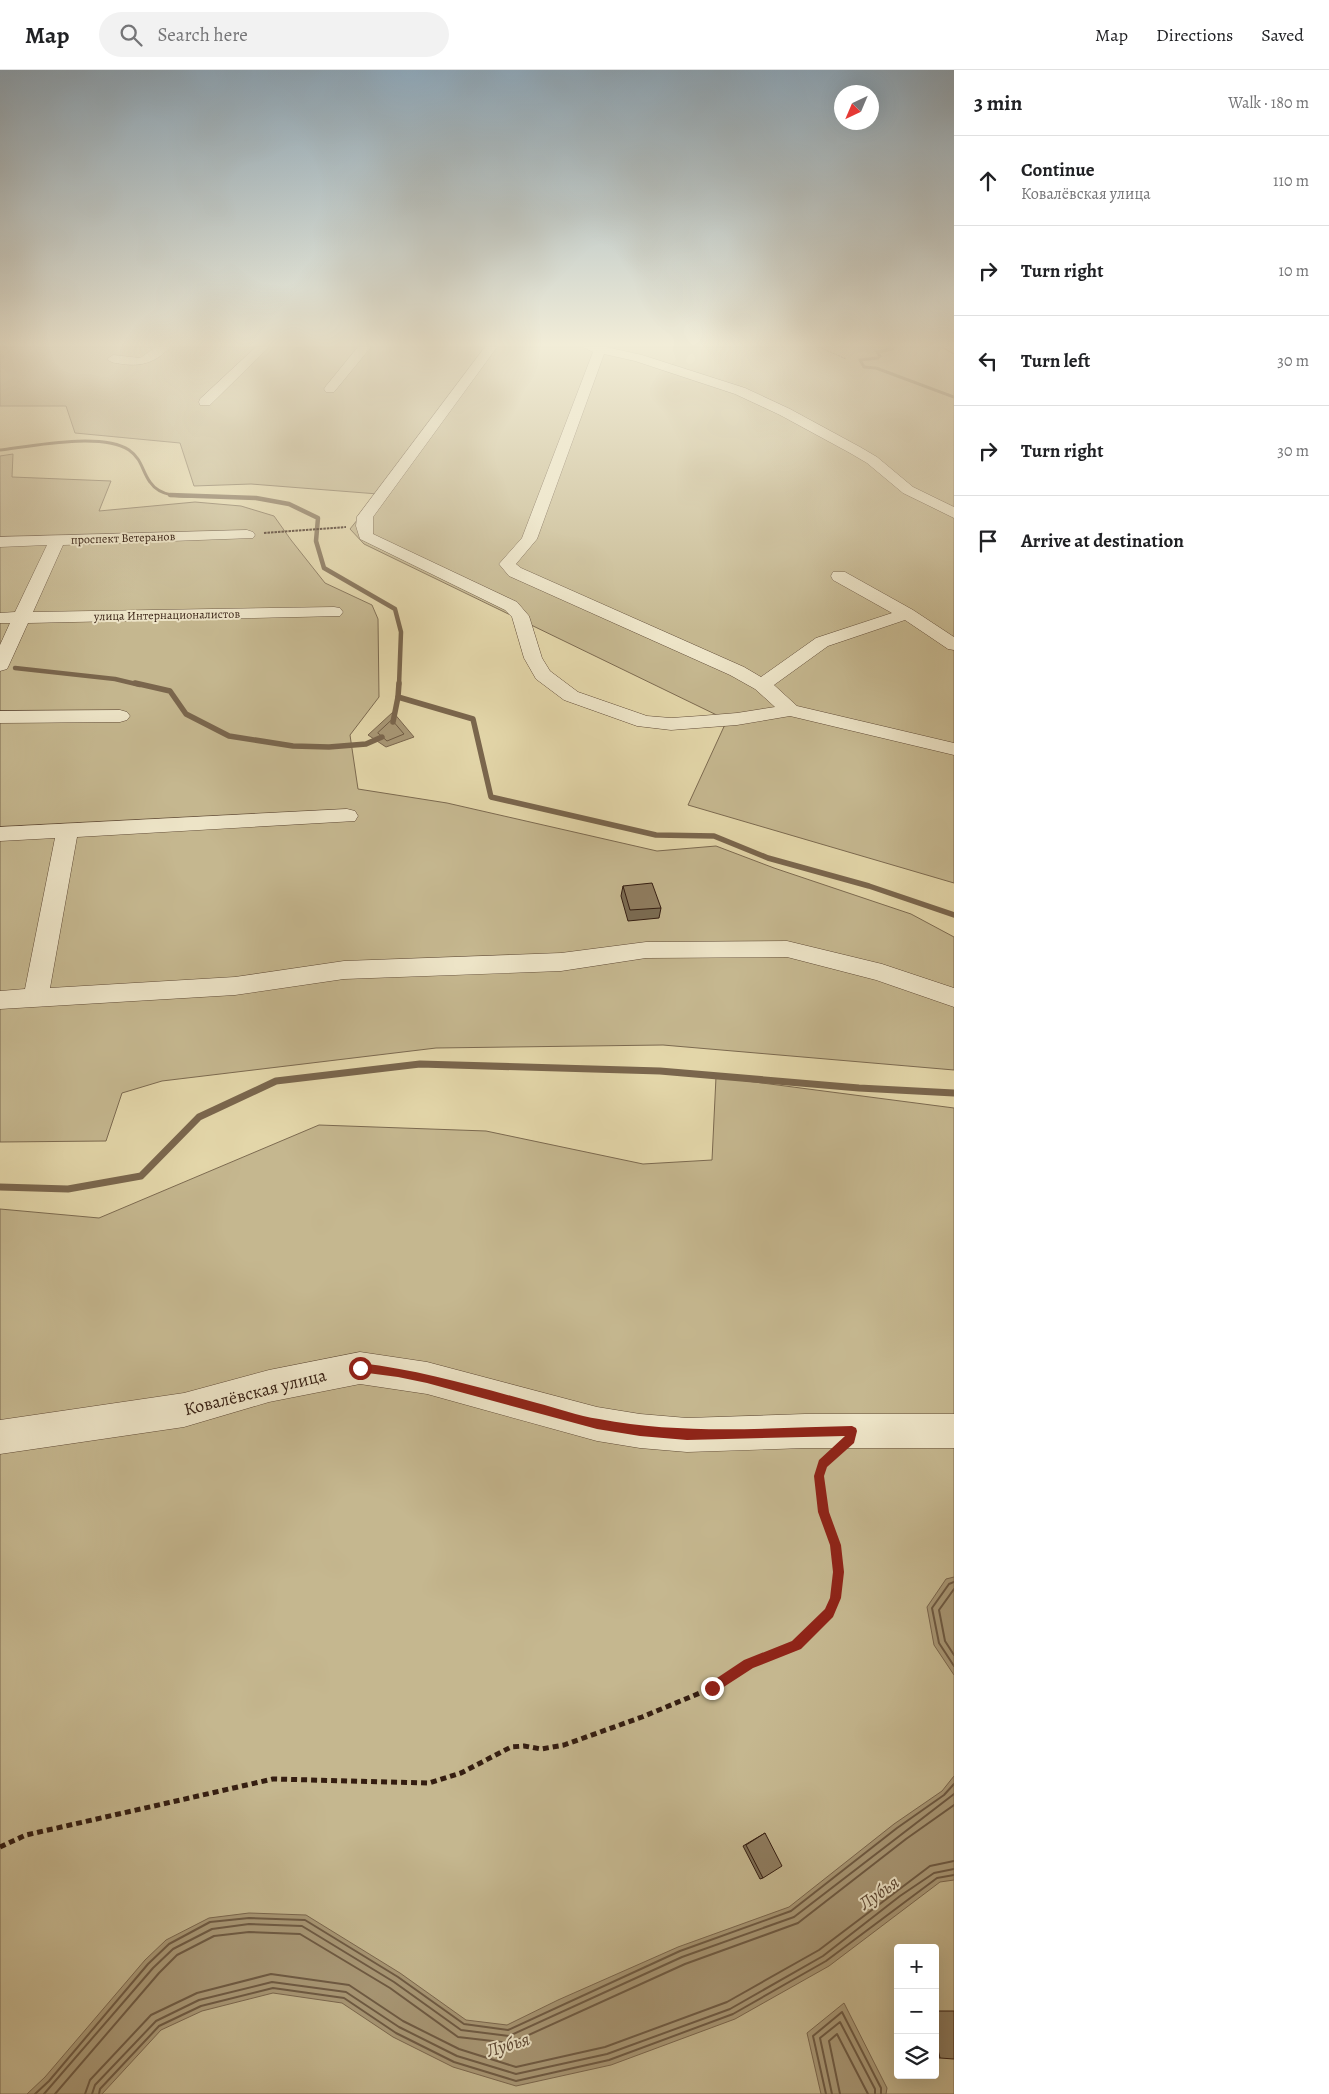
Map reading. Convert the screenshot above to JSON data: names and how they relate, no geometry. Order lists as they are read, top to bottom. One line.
{"streets":{"street":["проспект Ветеранов","улица Интернационалистов","Ковалёвская улица"]},"water":["Лубья"],"north":"bottom left","page":{"header":"Map","search":"Search here","nav":["Map","Directions","Saved"],"heading":["3 min","Walk · 180 m"],"list":[["Continue","Ковалёвская улица","110 m"],["Turn right","10 m"],["Turn left","30 m"],["Turn right","30 m"],"Arrive at destination"],"map_buttons":["+","−"]}}
